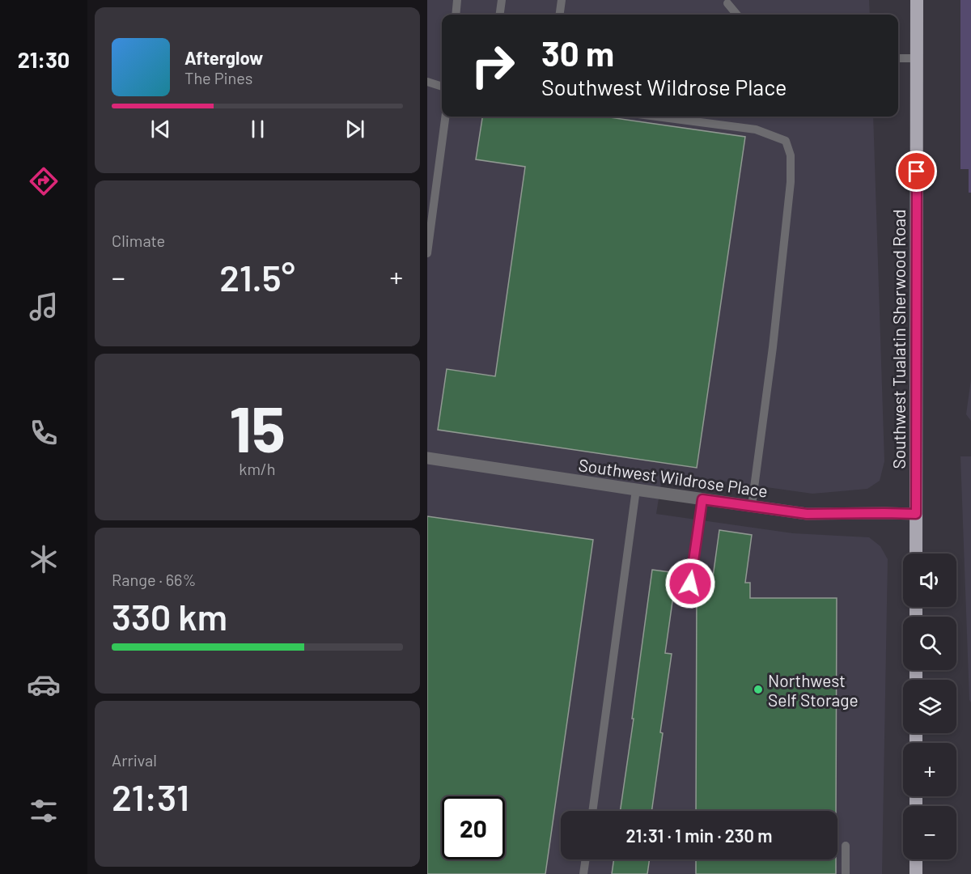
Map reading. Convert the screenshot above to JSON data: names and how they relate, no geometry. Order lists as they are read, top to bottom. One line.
{"streets":{"highway":["Southwest Tualatin Sherwood Road"],"street":["Southwest Wildrose Place"]},"crossings":[["Southwest Tualatin Sherwood Road","Southwest Wildrose Place"]],"places":["Northwest Self Storage"],"page":{"tabs":"21:30","turn":["30 m","Southwest Wildrose Place"],"song":["Afterglow","The Pines"],"tile":["Climate",["15","km/h"],["Range · 66%","330 km"],["Arrival","21:31"]],"heat":["−","21.5°","+"],"map_buttons":["+","−"],"limit":"20","trip":"21:31 · 1 min · 230 m"}}
